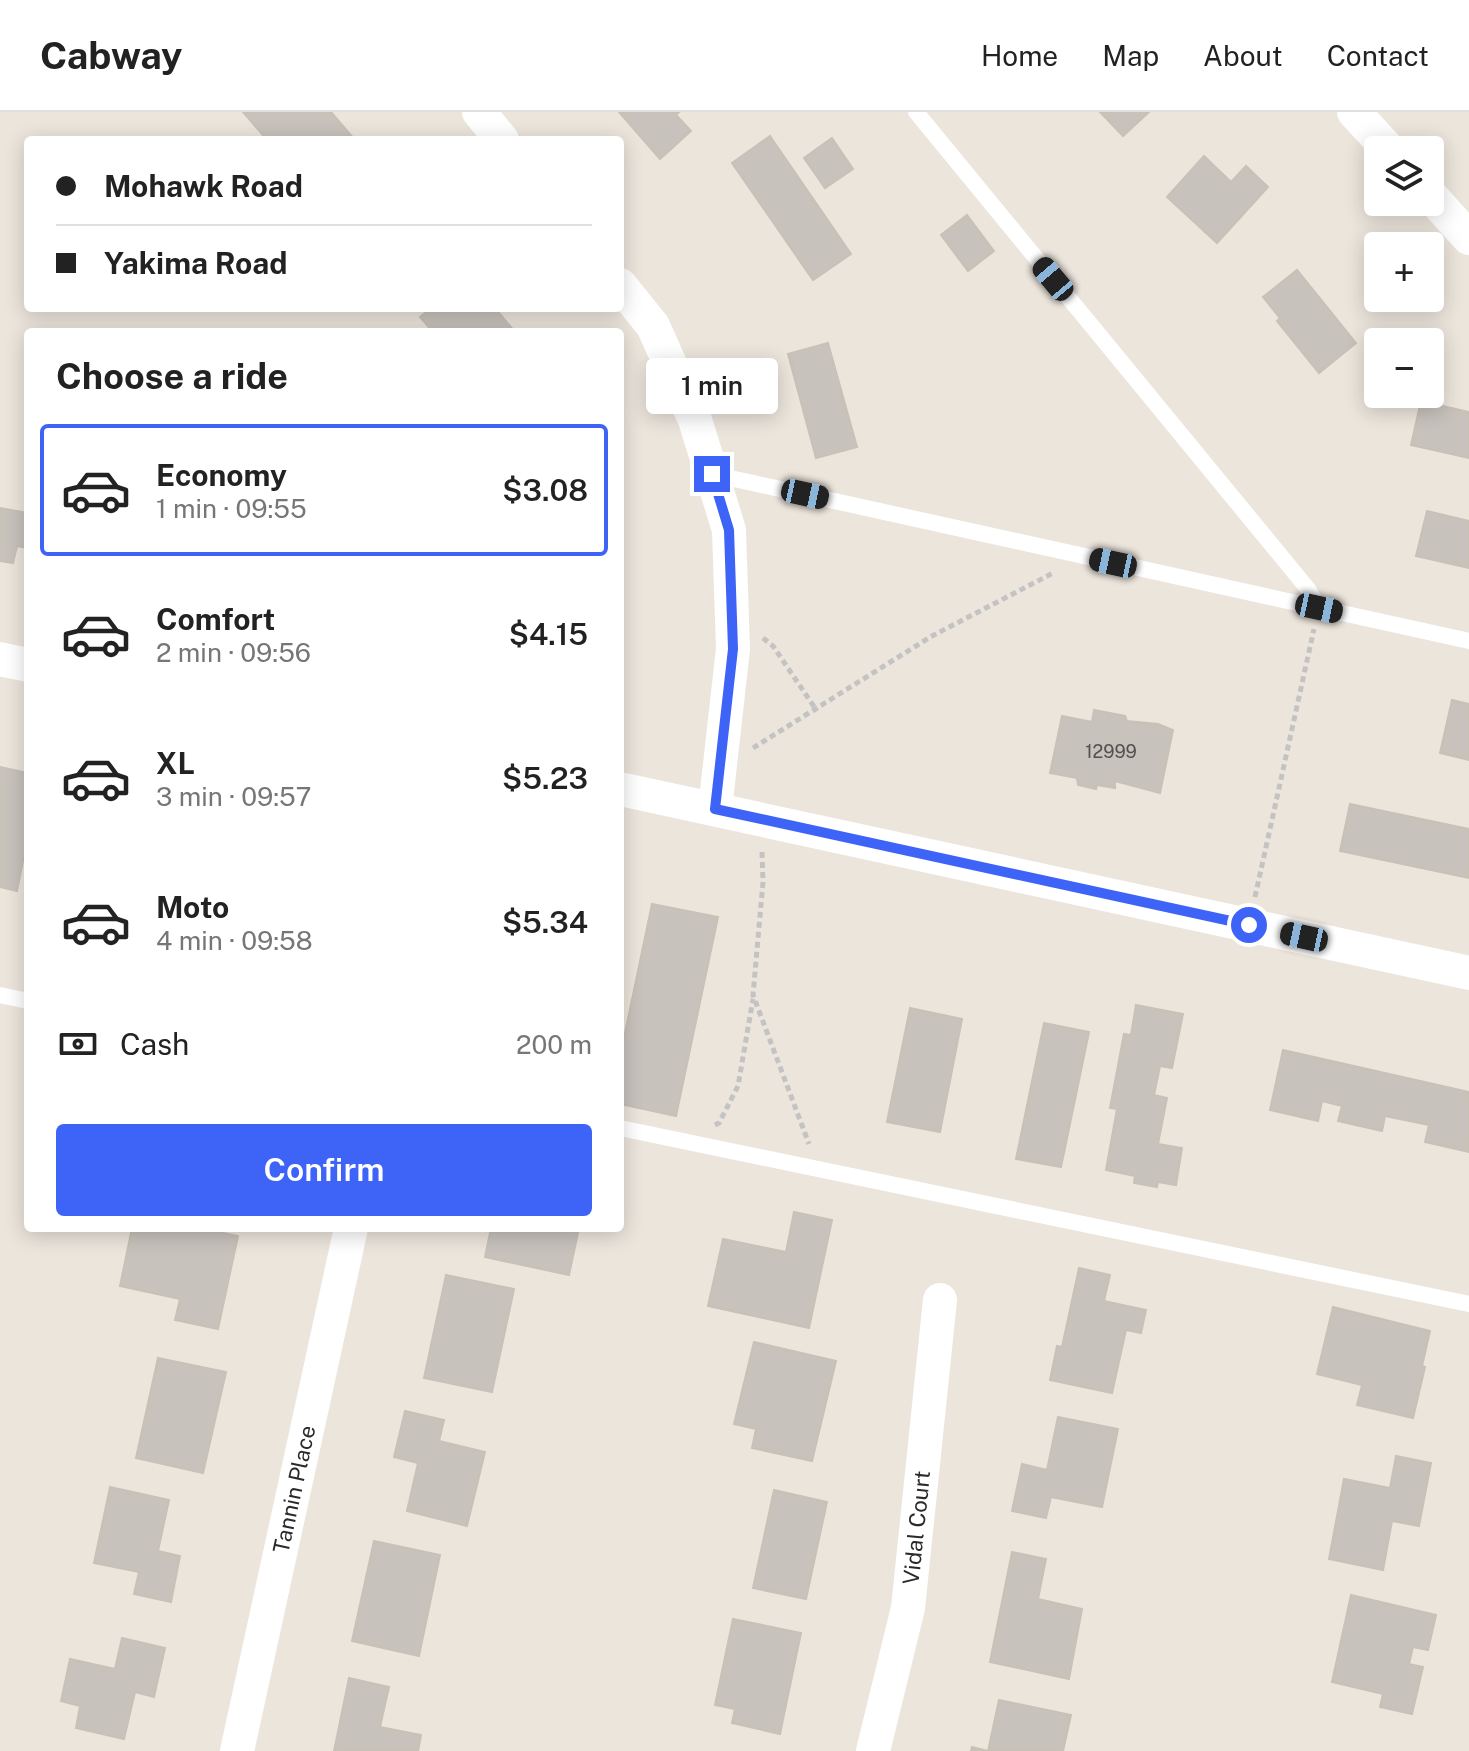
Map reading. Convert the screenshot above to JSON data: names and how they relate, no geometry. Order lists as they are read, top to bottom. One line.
{"streets":{"street":["Tannin Place","Vidal Court"]},"house_numbers":["12999"],"page":{"header":"Cabway","nav":["Home","Map","About","Contact"],"map_buttons":["+","−"],"banner":["Mohawk Road","Yakima Road"],"heading":"Choose a ride","bubble":"1 min","list":[{"name":"Economy","note":"1 min · 09:55","value":"$3.08"},{"name":"Comfort","note":"2 min · 09:56","value":"$4.15"},{"name":"XL","note":"3 min · 09:57","value":"$5.23"},{"name":"Moto","note":"4 min · 09:58","value":"$5.34"}],"pay":["Cash","200 m"],"buttons":"Confirm"}}
